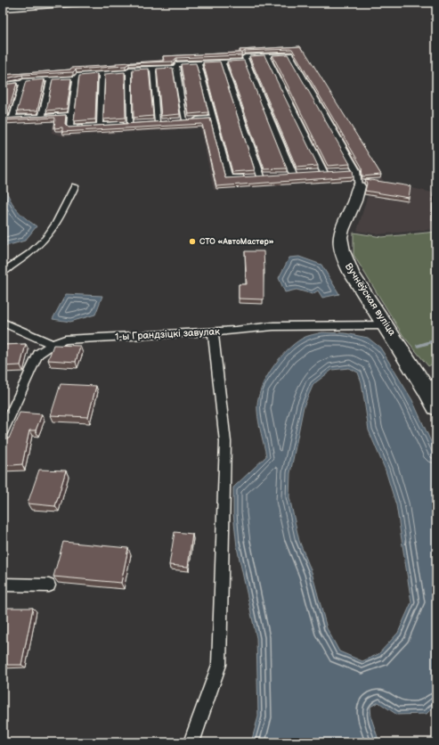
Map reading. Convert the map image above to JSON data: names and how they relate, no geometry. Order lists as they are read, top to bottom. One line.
{"streets":{"street":["Вучнёўская вуліца"],"lane":["1-ы Грандзіцкі завулак"]},"crossings":[["Вучнёўская вуліца","1-ы Грандзіцкі завулак"]],"places":["СТО «АвтоМастер»"]}
